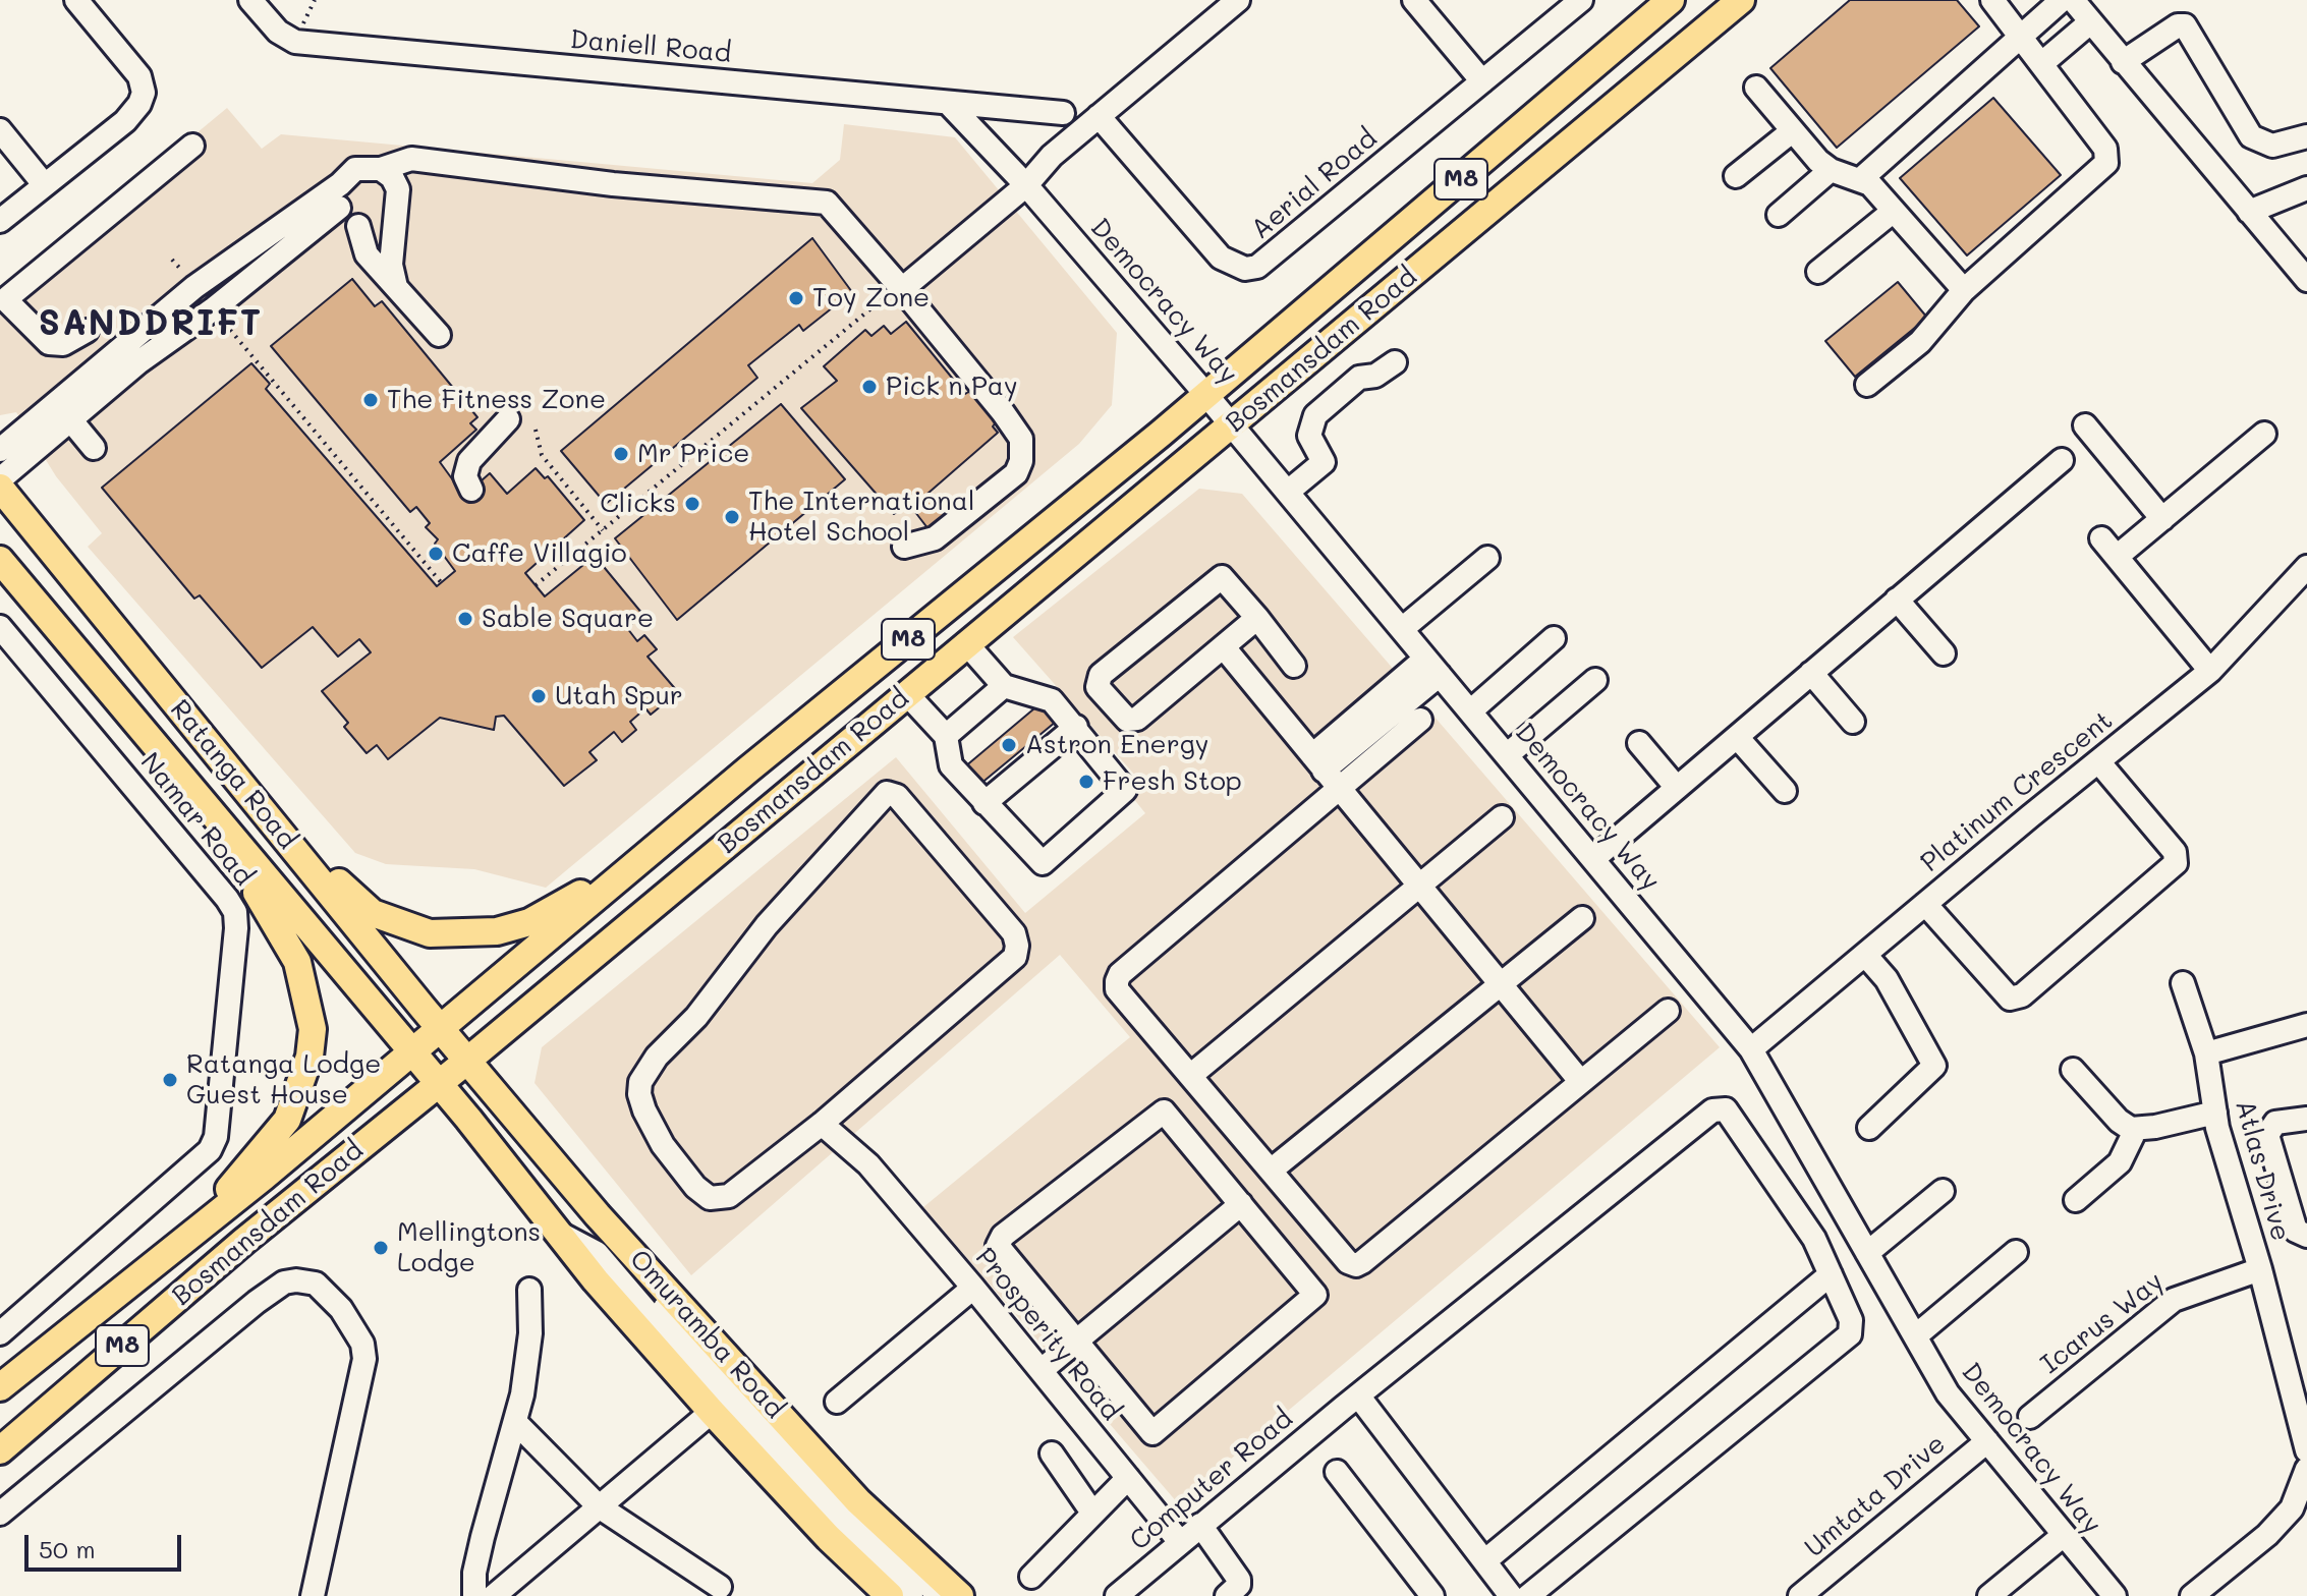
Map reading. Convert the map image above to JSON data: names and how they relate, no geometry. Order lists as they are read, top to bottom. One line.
{"streets":{"main road":["M8","Bosmansdam Road","Ratanga Road","Omuramba Road"],"street":["Daniell Road","Aerial Road","Democracy Way","Platinum Crescent","Namar Road","Atlas Drive","Icarus Way","Prosperity Road","Computer Road","Umtata Drive"]},"crossings":[["Daniell Road","Democracy Way"],["Democracy Way","Bosmansdam Road"],["Democracy Way","Platinum Crescent"],["Democracy Way","Umtata Drive"],["Bosmansdam Road","Ratanga Road"],["Bosmansdam Road","Omuramba Road"],["Ratanga Road","Omuramba Road"],["Atlas Drive","Icarus Way"],["Prosperity Road","Computer Road"]],"districts":["SANDDRIFT"],"places":["Toy Zone","Pick n Pay","The Fitness Zone","Mr Price","Clicks","The International Hotel School","Caffe Villagio","Sable Square","Utah Spur","Astron Energy","Fresh Stop","Ratanga Lodge Guest House","Mellingtons Lodge"],"scale_bar":"50 m"}
